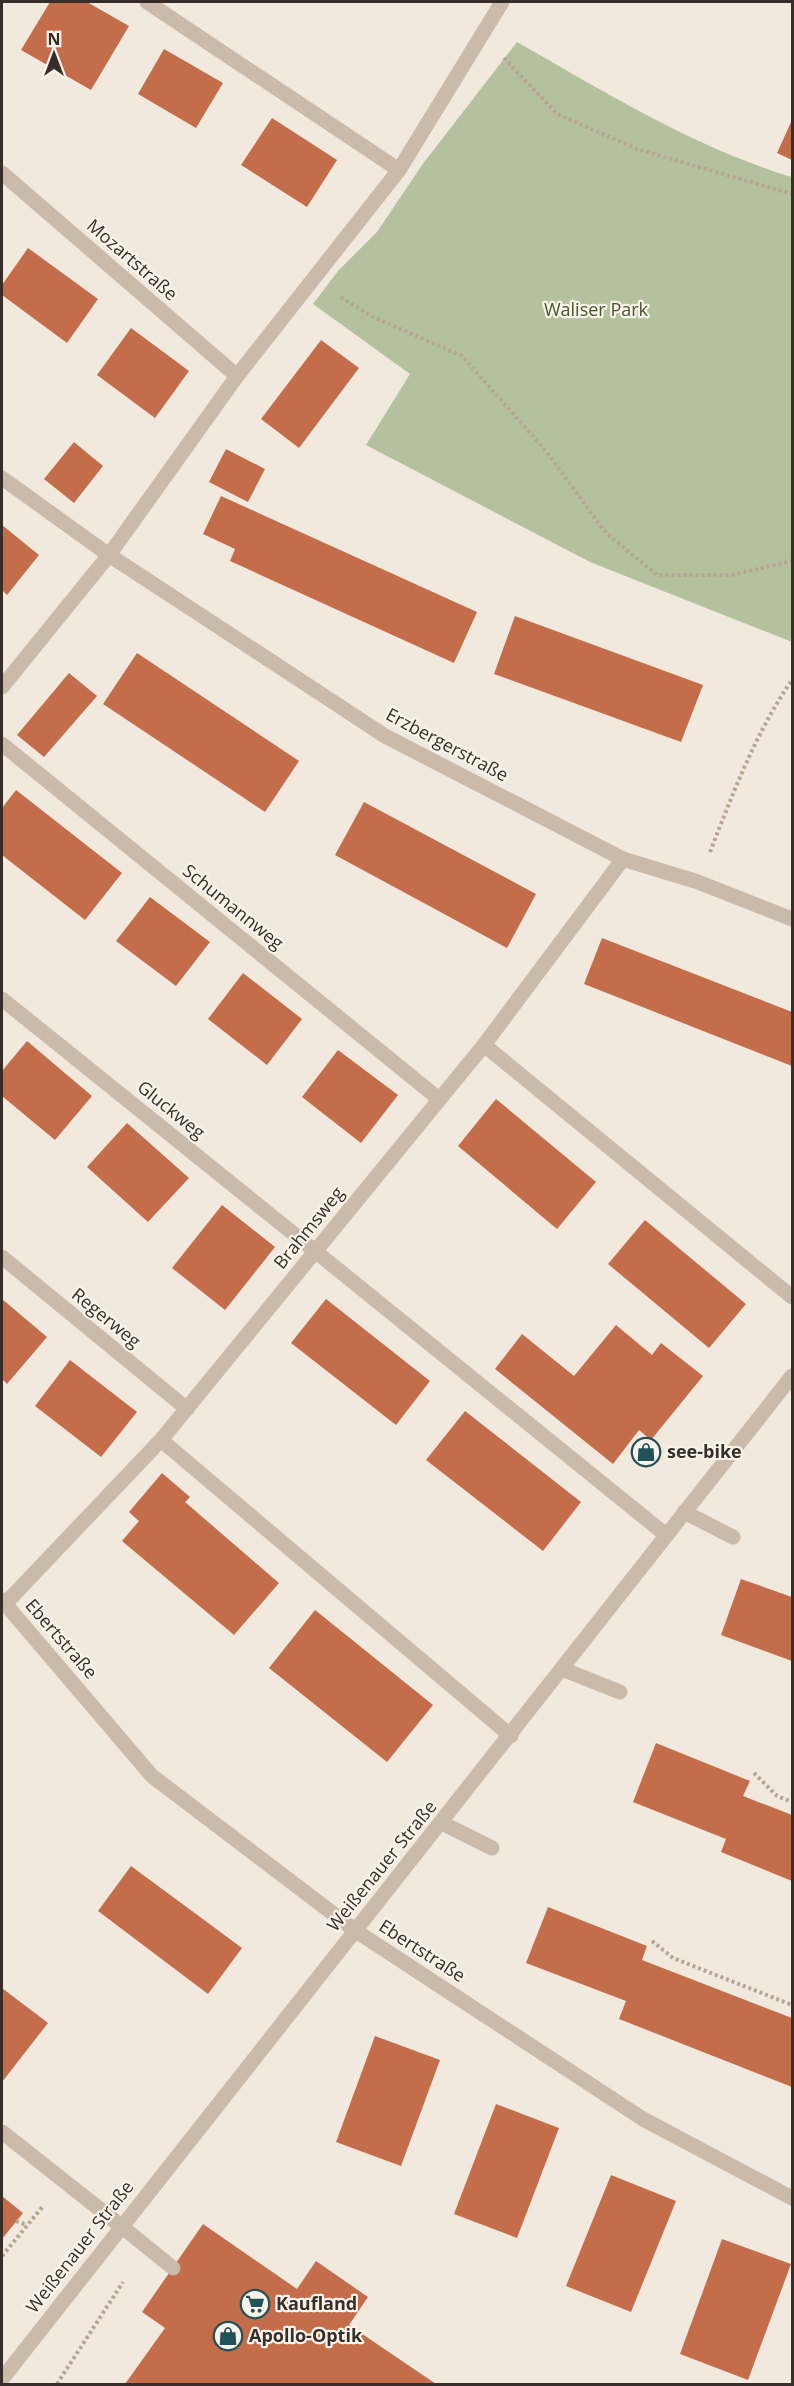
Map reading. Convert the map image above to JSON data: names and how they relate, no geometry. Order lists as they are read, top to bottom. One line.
{"streets":{"street":["Mozartstraße","Erzbergerstraße","Schumannweg","Gluckweg","Brahmsweg","Regerweg","Ebertstraße","Weißenauer Straße"]},"crossings":[["Erzbergerstraße","Brahmsweg"],["Schumannweg","Brahmsweg"],["Gluckweg","Brahmsweg"],["Gluckweg","Weißenauer Straße"],["Brahmsweg","Regerweg"],["Brahmsweg","Ebertstraße"],["Ebertstraße","Weißenauer Straße"]],"parks":["Waliser Park"],"places":{"shop":["see-bike","Apollo-Optik"],"supermarket":["Kaufland"]},"north":"top"}
